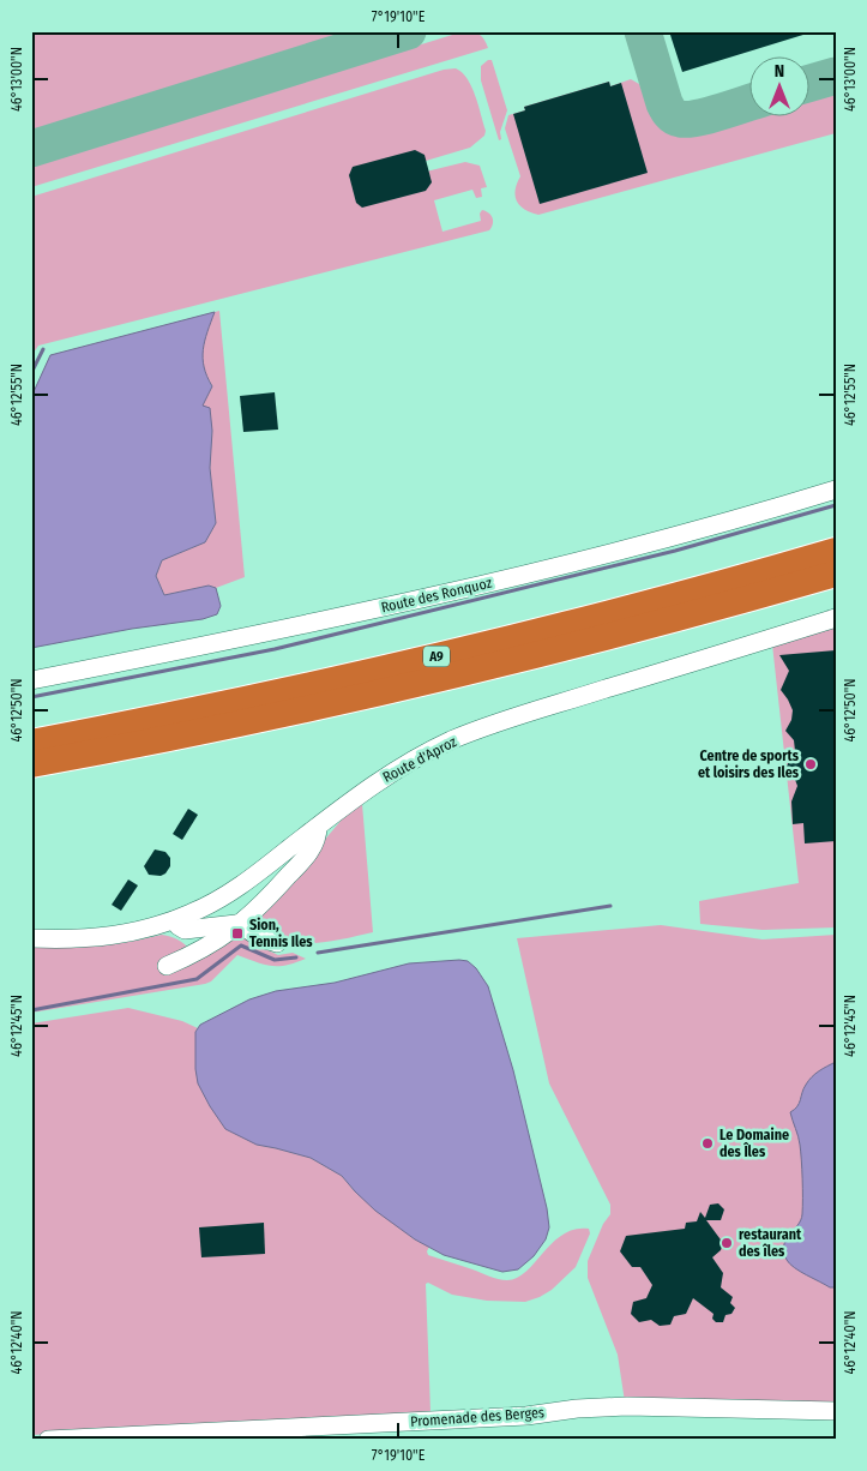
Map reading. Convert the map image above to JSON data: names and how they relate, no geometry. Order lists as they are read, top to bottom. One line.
{"streets":{"highway":["A9"],"street":["Route des Ronquoz","Route d'Aproz","Promenade des Berges"]},"places":{"other":["Centre de sports et loisirs des Iles","Le Domaine des Îles","restaurant des îles"],"transit":["Sion, Tennis Iles"]},"north":"top","coordinates":["7°19'10\"E","46°13'00\"N","46°12'55\"N","46°12'50\"N","46°12'45\"N","46°12'40\"N"]}
